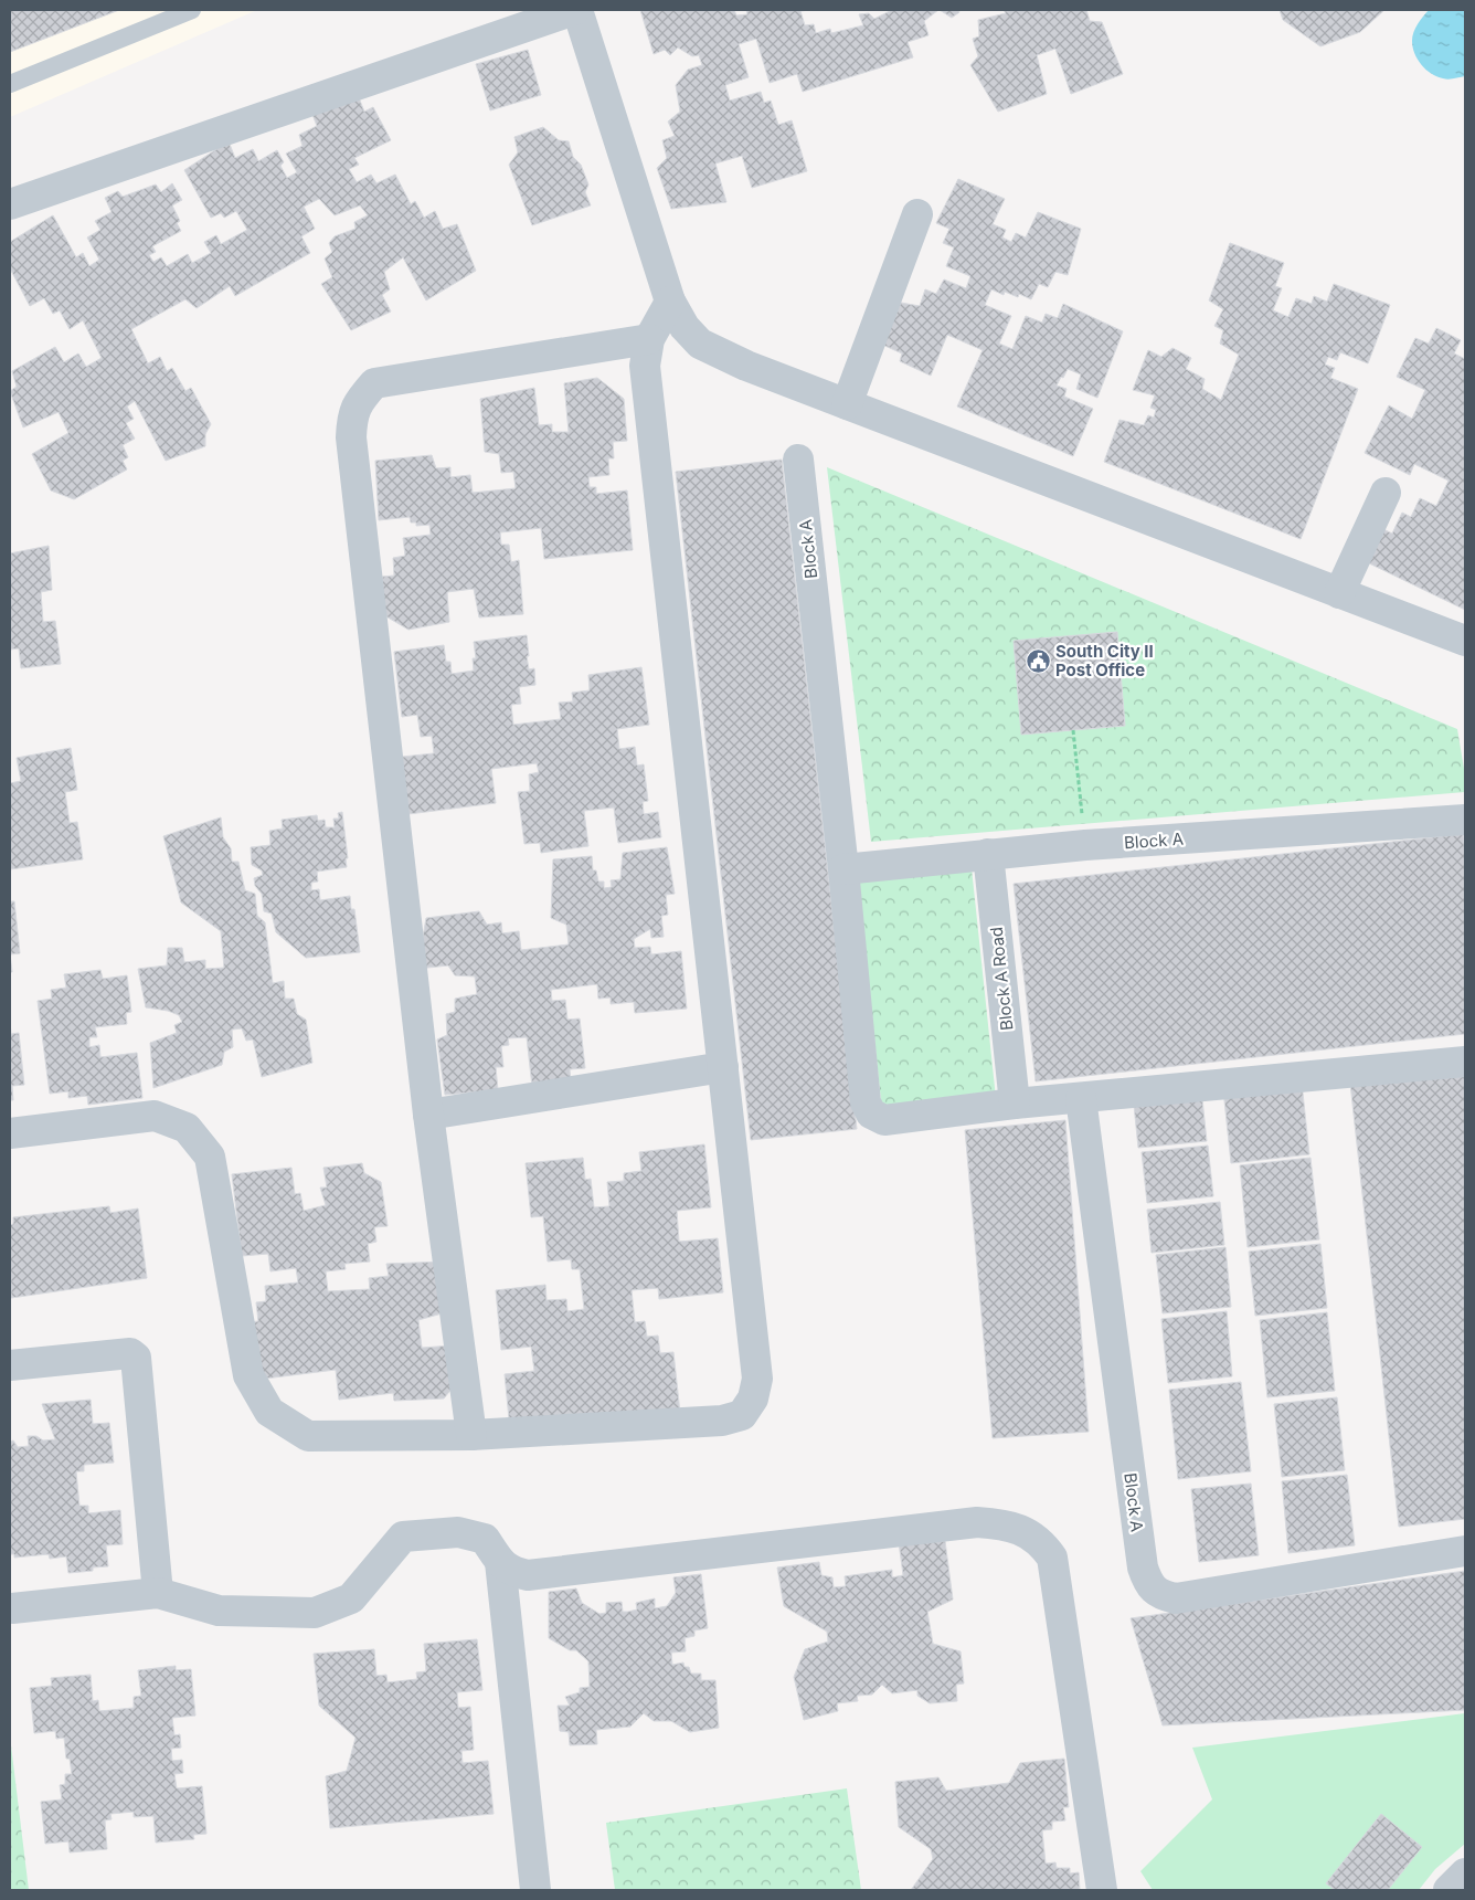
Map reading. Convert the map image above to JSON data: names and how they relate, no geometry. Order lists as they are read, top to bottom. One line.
{"streets":{"street":["Block A","Block A Road"]},"crossings":[["Block A","Block A Road"]],"places":{"public building":["South City II Post Office"]}}
